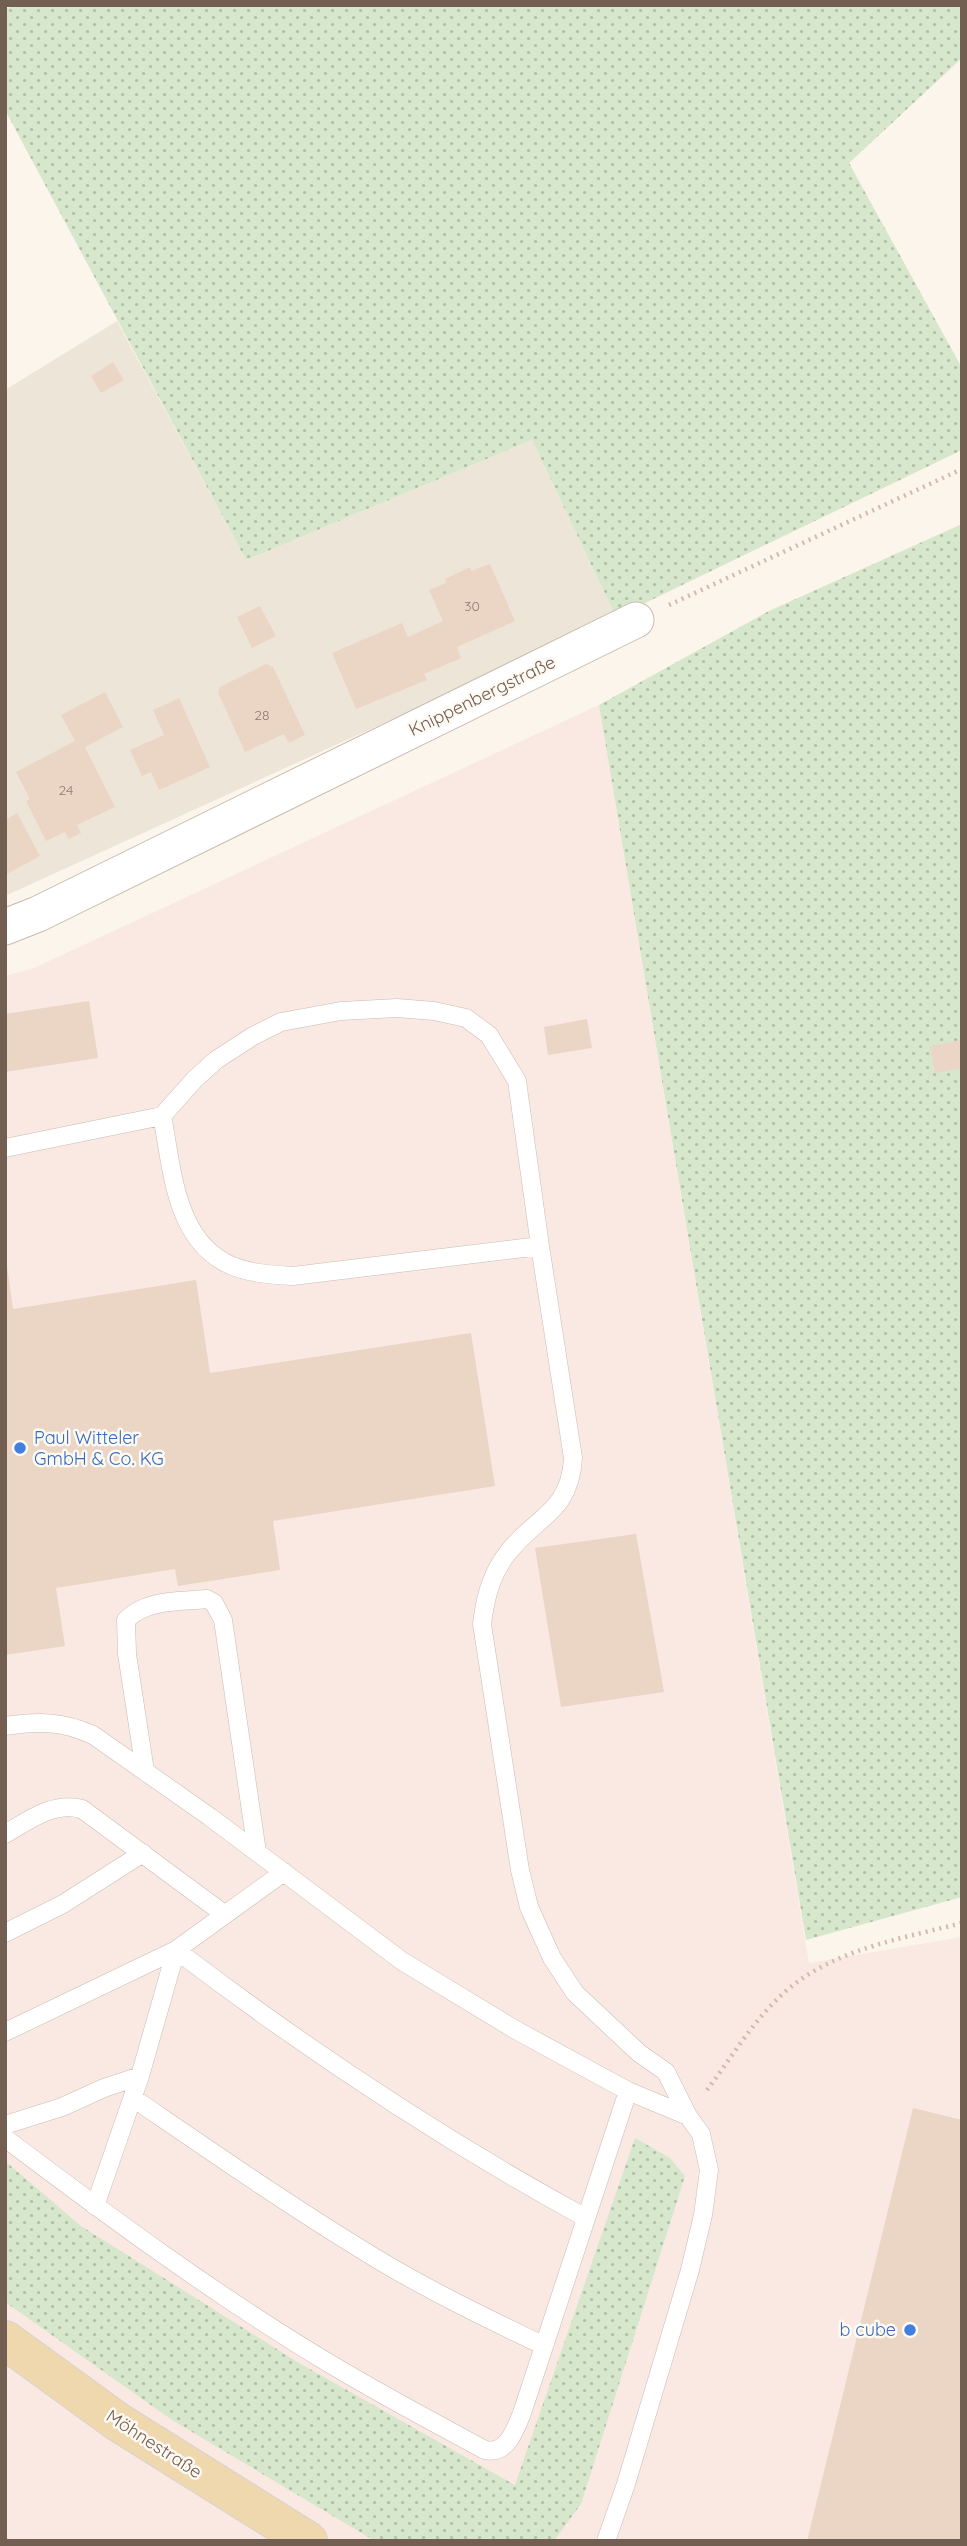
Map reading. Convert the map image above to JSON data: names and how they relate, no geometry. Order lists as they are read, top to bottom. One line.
{"streets":{"main road":["Möhnestraße"],"street":["Knippenbergstraße"]},"places":["Paul Witteler GmbH & Co. KG","b cube"],"house_numbers":["30","28","24"]}
